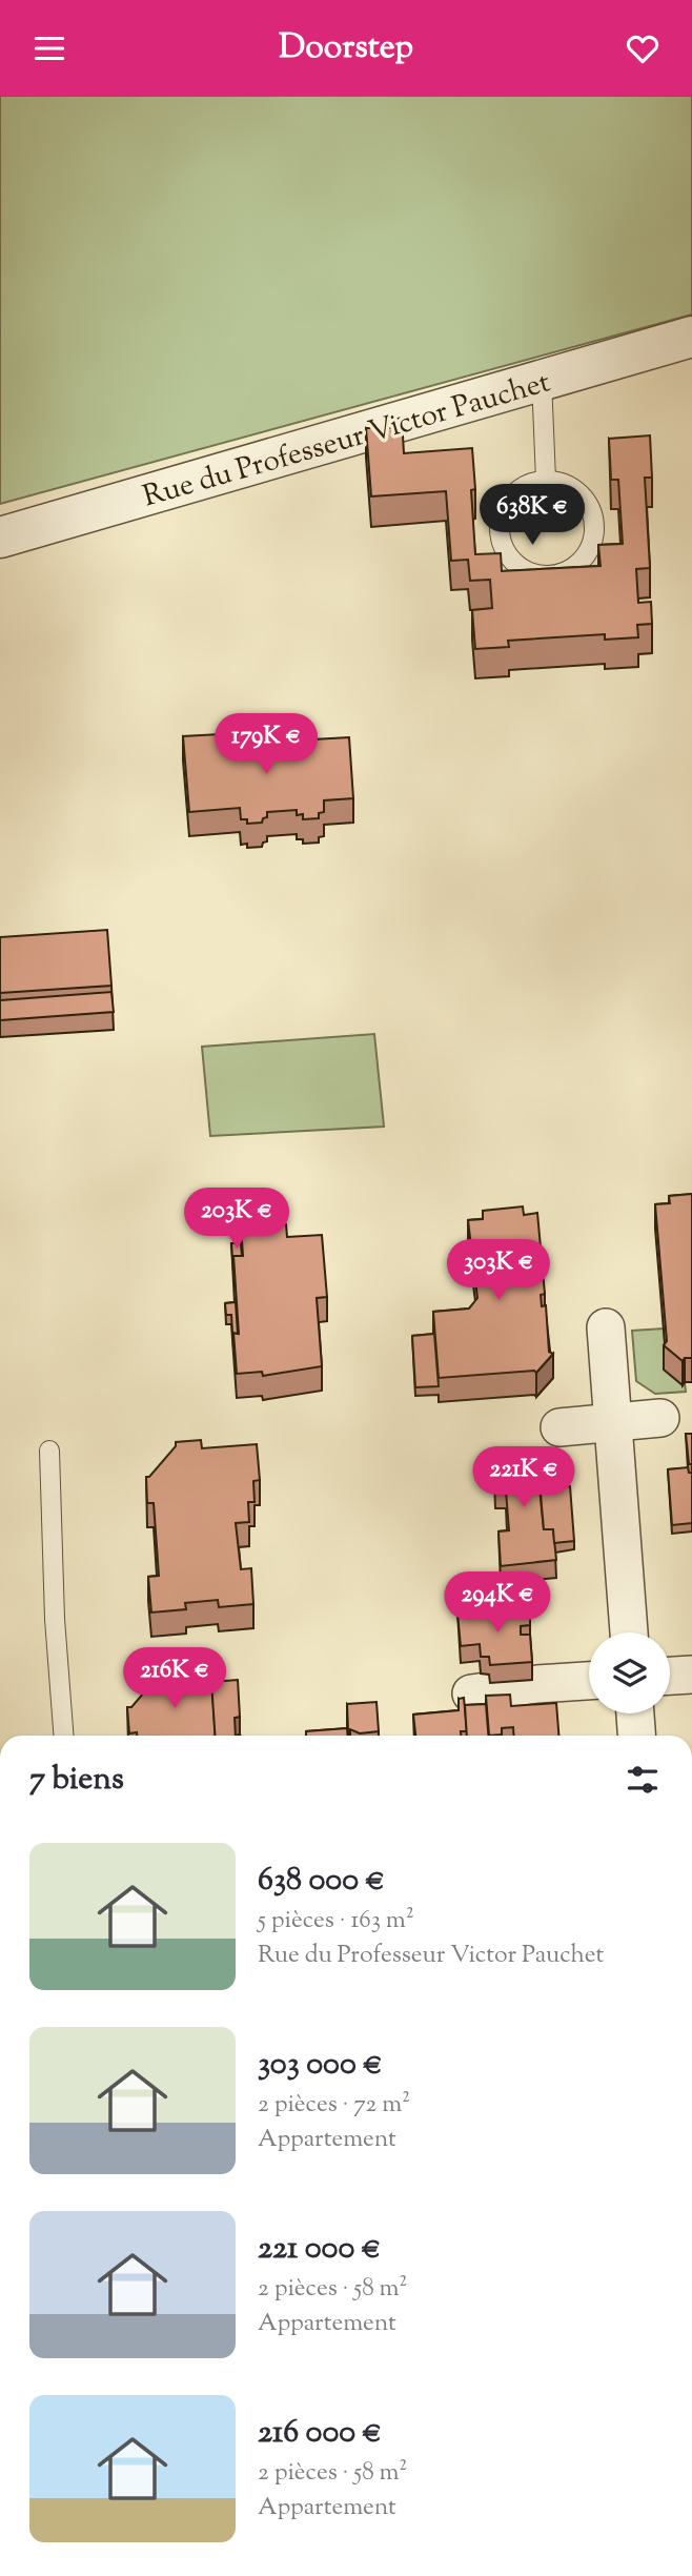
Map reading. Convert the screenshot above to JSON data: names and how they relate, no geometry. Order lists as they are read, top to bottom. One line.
{"streets":{"street":["Rue du Professeur Victor Pauchet"]},"page":{"header":"Doorstep","price":["638K €","179K €","203K €","303K €","221K €","294K €","216K €"],"heading":"7 biens","list":[{"name":"638 000 €","note":"5 pièces · 163 m² · Rue du Professeur Victor Pauchet"},{"name":"303 000 €","note":"2 pièces · 72 m² · Appartement"},{"name":"221 000 €","note":"2 pièces · 58 m² · Appartement"},{"name":"216 000 €","note":"2 pièces · 58 m² · Appartement"}]}}
